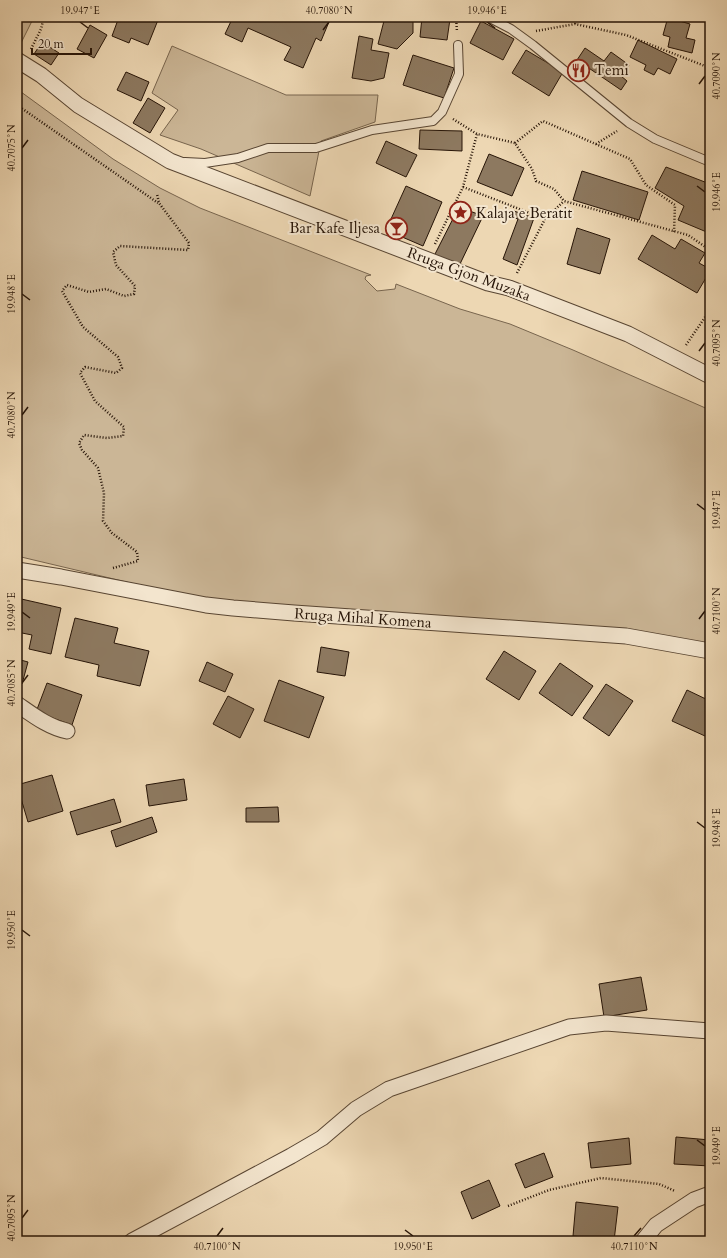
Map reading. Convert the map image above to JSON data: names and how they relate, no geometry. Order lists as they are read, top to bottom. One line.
{"streets":{"street":["Rruga Gjon Muzaka","Rruga Mihal Komena"]},"places":{"restaurant":["Temi"],"place":["Kalaja e Beratit"],"bar":["Bar Kafe Iljesa"]},"scale_bar":"20 m","coordinates":["19.947°E","40.7080°N","19.946°E","40.7090°N","40.7075°N","19.948°E","40.7095°N","40.7100°N","19.949°E","40.7085°N","19.950°E","40.7110°N"]}
